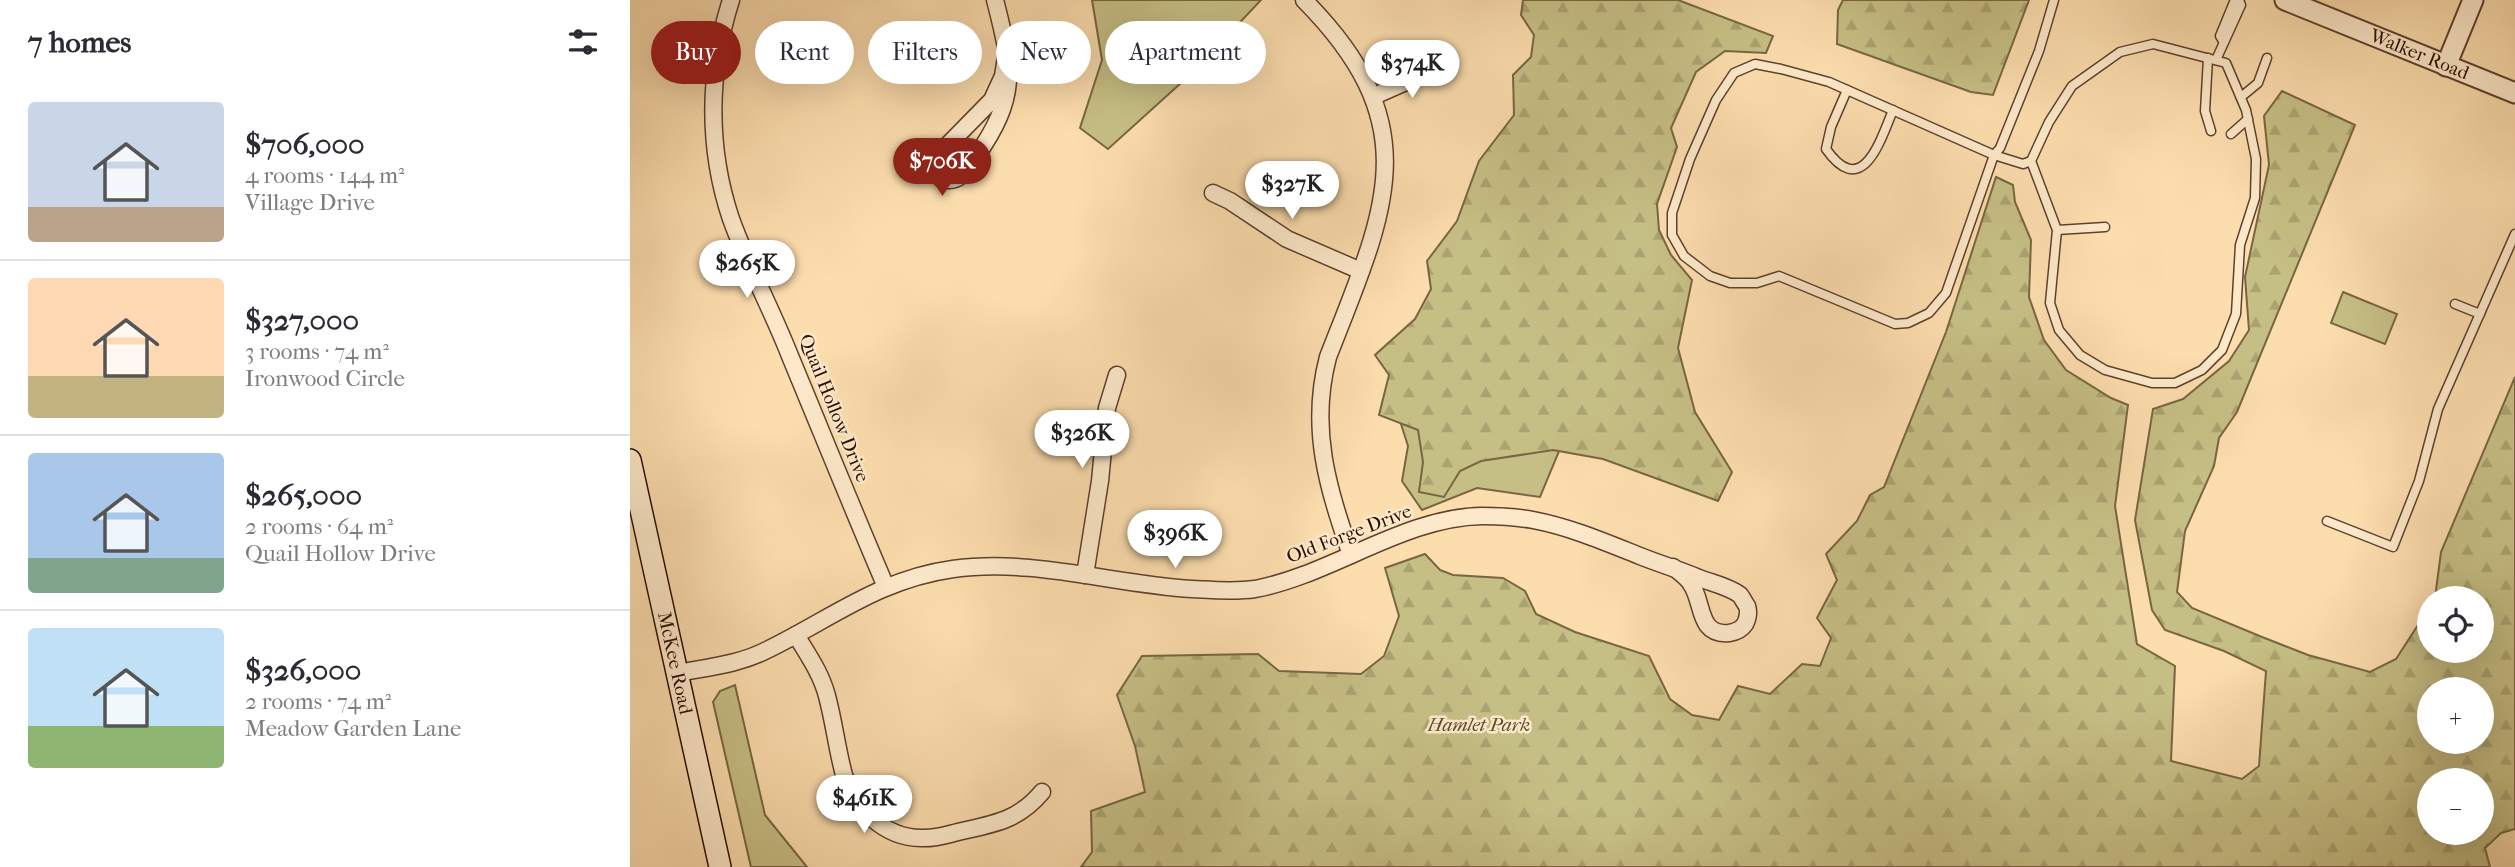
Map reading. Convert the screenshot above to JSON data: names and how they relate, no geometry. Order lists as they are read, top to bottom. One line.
{"streets":{"main road":["McKee Road"],"street":["Walker Road","Quail Hollow Drive","Old Forge Drive"]},"crossings":[["Quail Hollow Drive","Old Forge Drive"],["Old Forge Drive","McKee Road"]],"parks":["Hamlet Park"],"page":{"heading":"7 homes","chip":["Buy","Rent","Filters","New","Apartment"],"price":["$374K","$706K","$327K","$265K","$326K","$396K","$461K"],"list":[{"name":"$706,000","note":"4 rooms · 144 m² · Village Drive"},{"name":"$327,000","note":"3 rooms · 74 m² · Ironwood Circle"},{"name":"$265,000","note":"2 rooms · 64 m² · Quail Hollow Drive"},{"name":"$326,000","note":"2 rooms · 74 m² · Meadow Garden Lane"}],"map_buttons":["+","−"]}}
